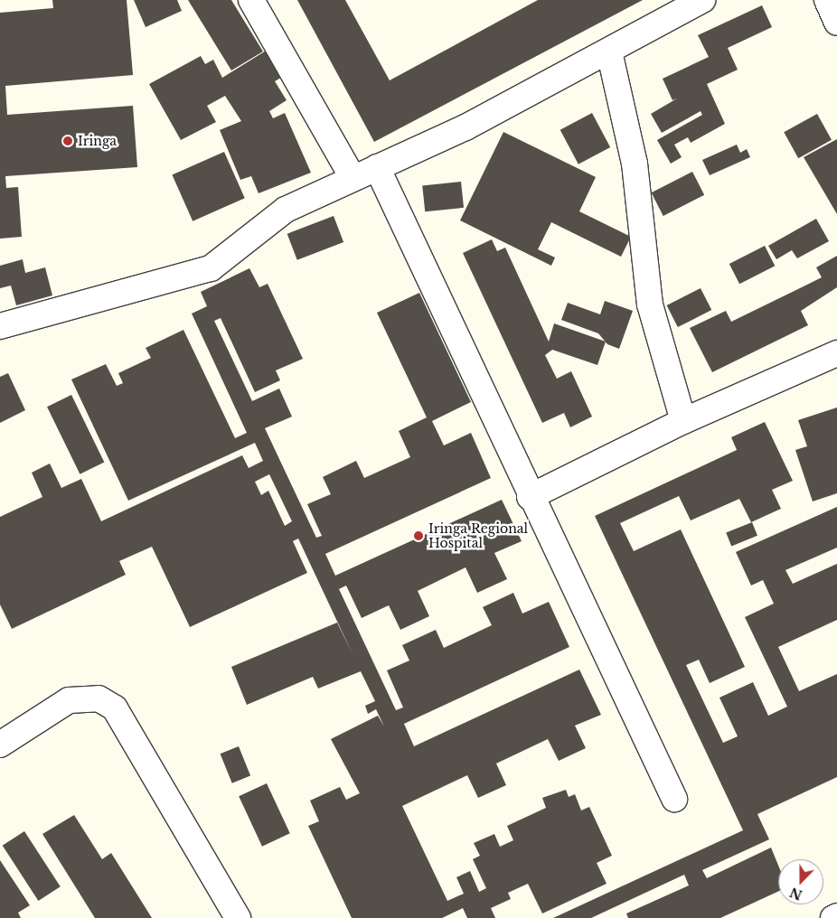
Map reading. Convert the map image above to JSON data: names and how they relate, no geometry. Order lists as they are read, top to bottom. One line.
{"places":["Iringa","Iringa Regional Hospital"],"north":"bottom"}
